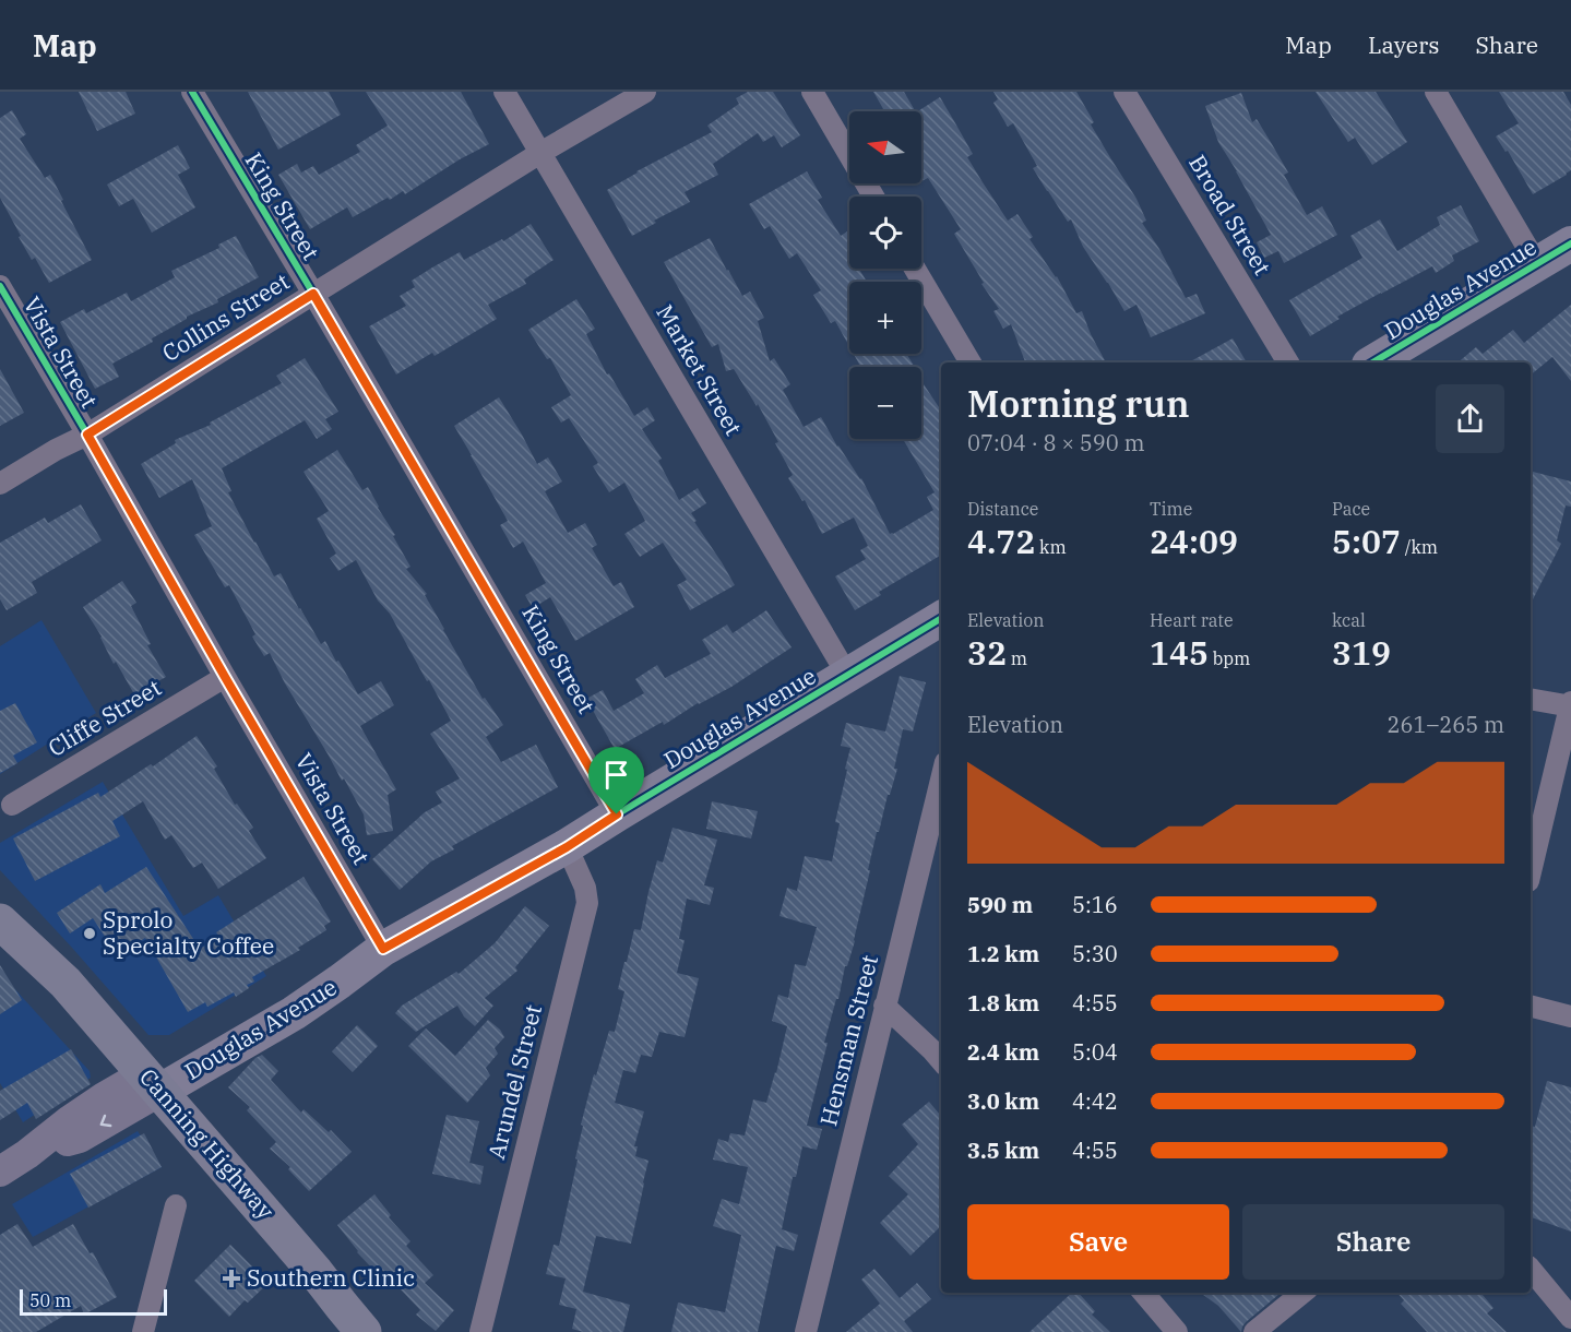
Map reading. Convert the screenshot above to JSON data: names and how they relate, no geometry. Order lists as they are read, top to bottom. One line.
{"streets":{"highway":["Canning Highway"],"main road":["Douglas Avenue"],"street":["King Street","Broad Street","Collins Street","Vista Street","Market Street","Cliffe Street","Hensman Street","Arundel Street"]},"crossings":[["King Street","Douglas Avenue"],["King Street","Collins Street"],["Douglas Avenue","Vista Street"],["Douglas Avenue","Market Street"],["Douglas Avenue","Arundel Street"],["Douglas Avenue","Canning Highway"],["Collins Street","Vista Street"],["Collins Street","Market Street"],["Vista Street","Cliffe Street"]],"places":{"other":["Sprolo Specialty Coffee"],"health":["Southern Clinic"]},"scale_bar":"50 m","north":"left","page":{"header":"Map","nav":["Map","Layers","Share"],"map_buttons":["+","−"],"heading":["Morning run","07:04 · 8 × 590 m"],"stats":[["Distance","4.72 km"],["Time","24:09"],["Pace","5:07 /km"],["Elevation","32 m"],["Heart rate","145 bpm"],["kcal","319"]],"chart":["Elevation","261–265 m"],"list":[{"name":"590 m","note":"5:16"},{"name":"1.2 km","note":"5:30"},{"name":"1.8 km","note":"4:55"},{"name":"2.4 km","note":"5:04"},{"name":"3.0 km","note":"4:42"},{"name":"3.5 km","note":"4:55"}],"buttons":["Save","Share"],"scale":"50 m"}}
